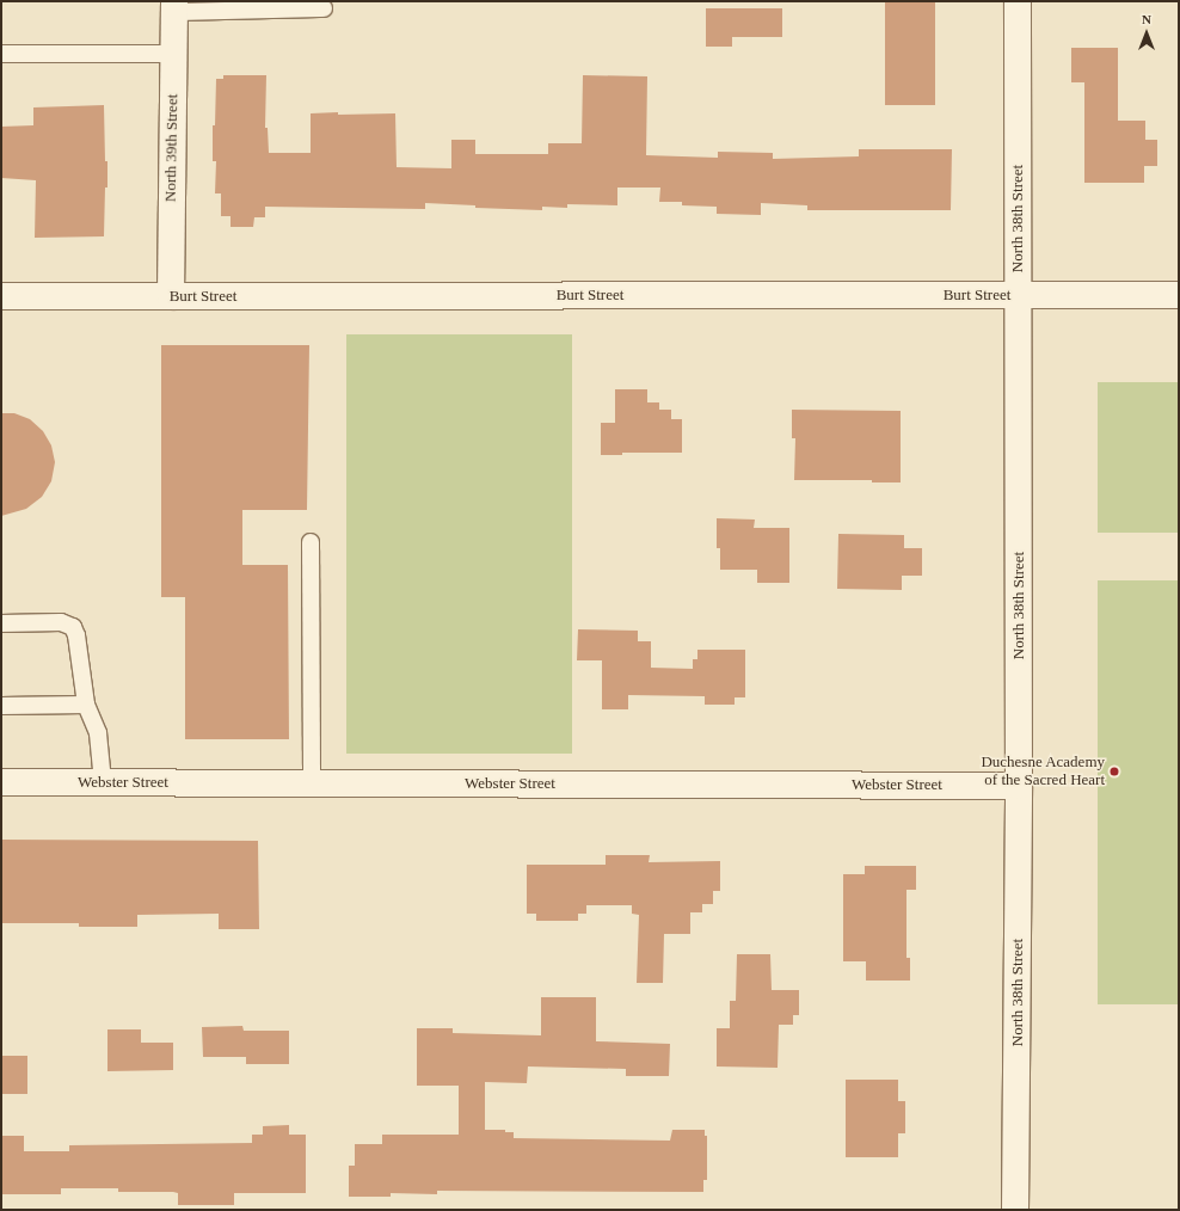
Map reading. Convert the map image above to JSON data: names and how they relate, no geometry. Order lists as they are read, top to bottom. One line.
{"streets":{"street":["North 39th Street","North 38th Street","Burt Street","Webster Street"]},"crossings":[["North 39th Street","Burt Street"],["North 38th Street","Burt Street"],["North 38th Street","Webster Street"]],"places":["Duchesne Academy of the Sacred Heart"],"north":"top"}
